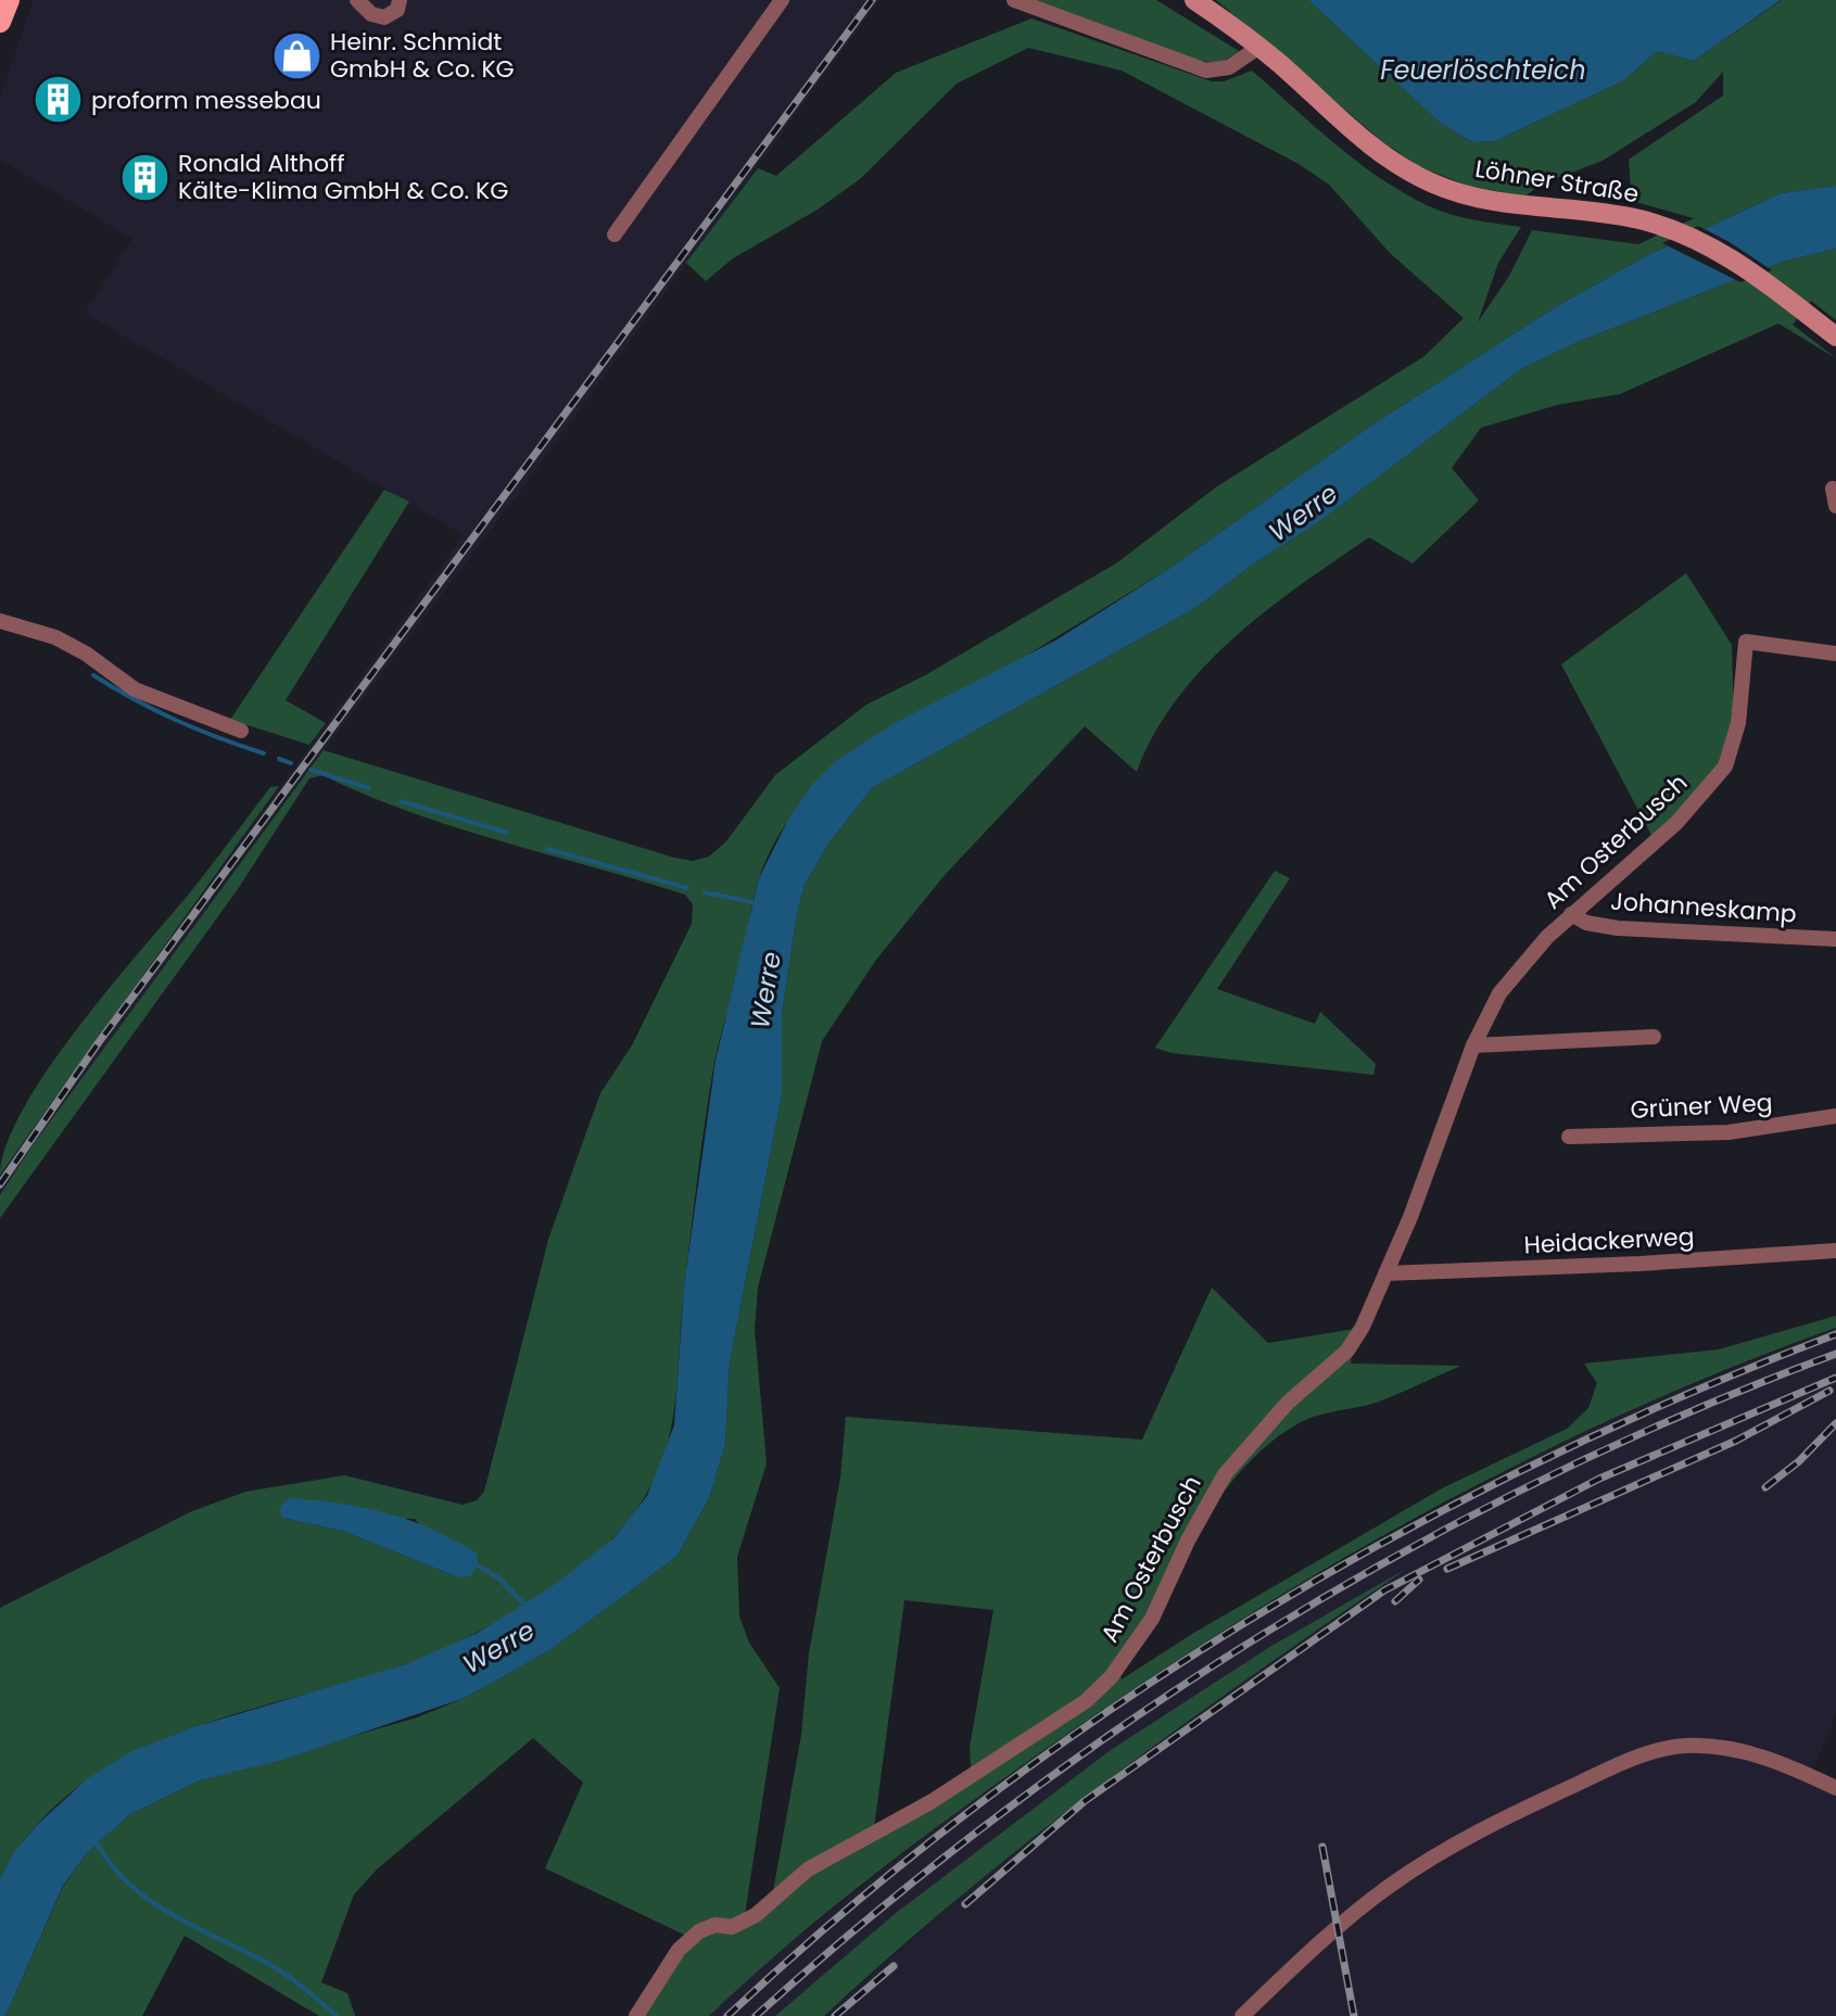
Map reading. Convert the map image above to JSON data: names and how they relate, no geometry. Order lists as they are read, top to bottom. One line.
{"streets":{"main road":["Löhner Straße"],"street":["Am Osterbusch","Johanneskamp","Grüner Weg","Heidackerweg"]},"crossings":[["Am Osterbusch","Johanneskamp"],["Am Osterbusch","Heidackerweg"]],"water":["Feuerlöschteich","Werre"],"places":{"shop":["Heinr. Schmidt GmbH & Co. KG"],"building":["proform messebau","Ronald Althoff Kälte-Klima GmbH & Co. KG"]}}
